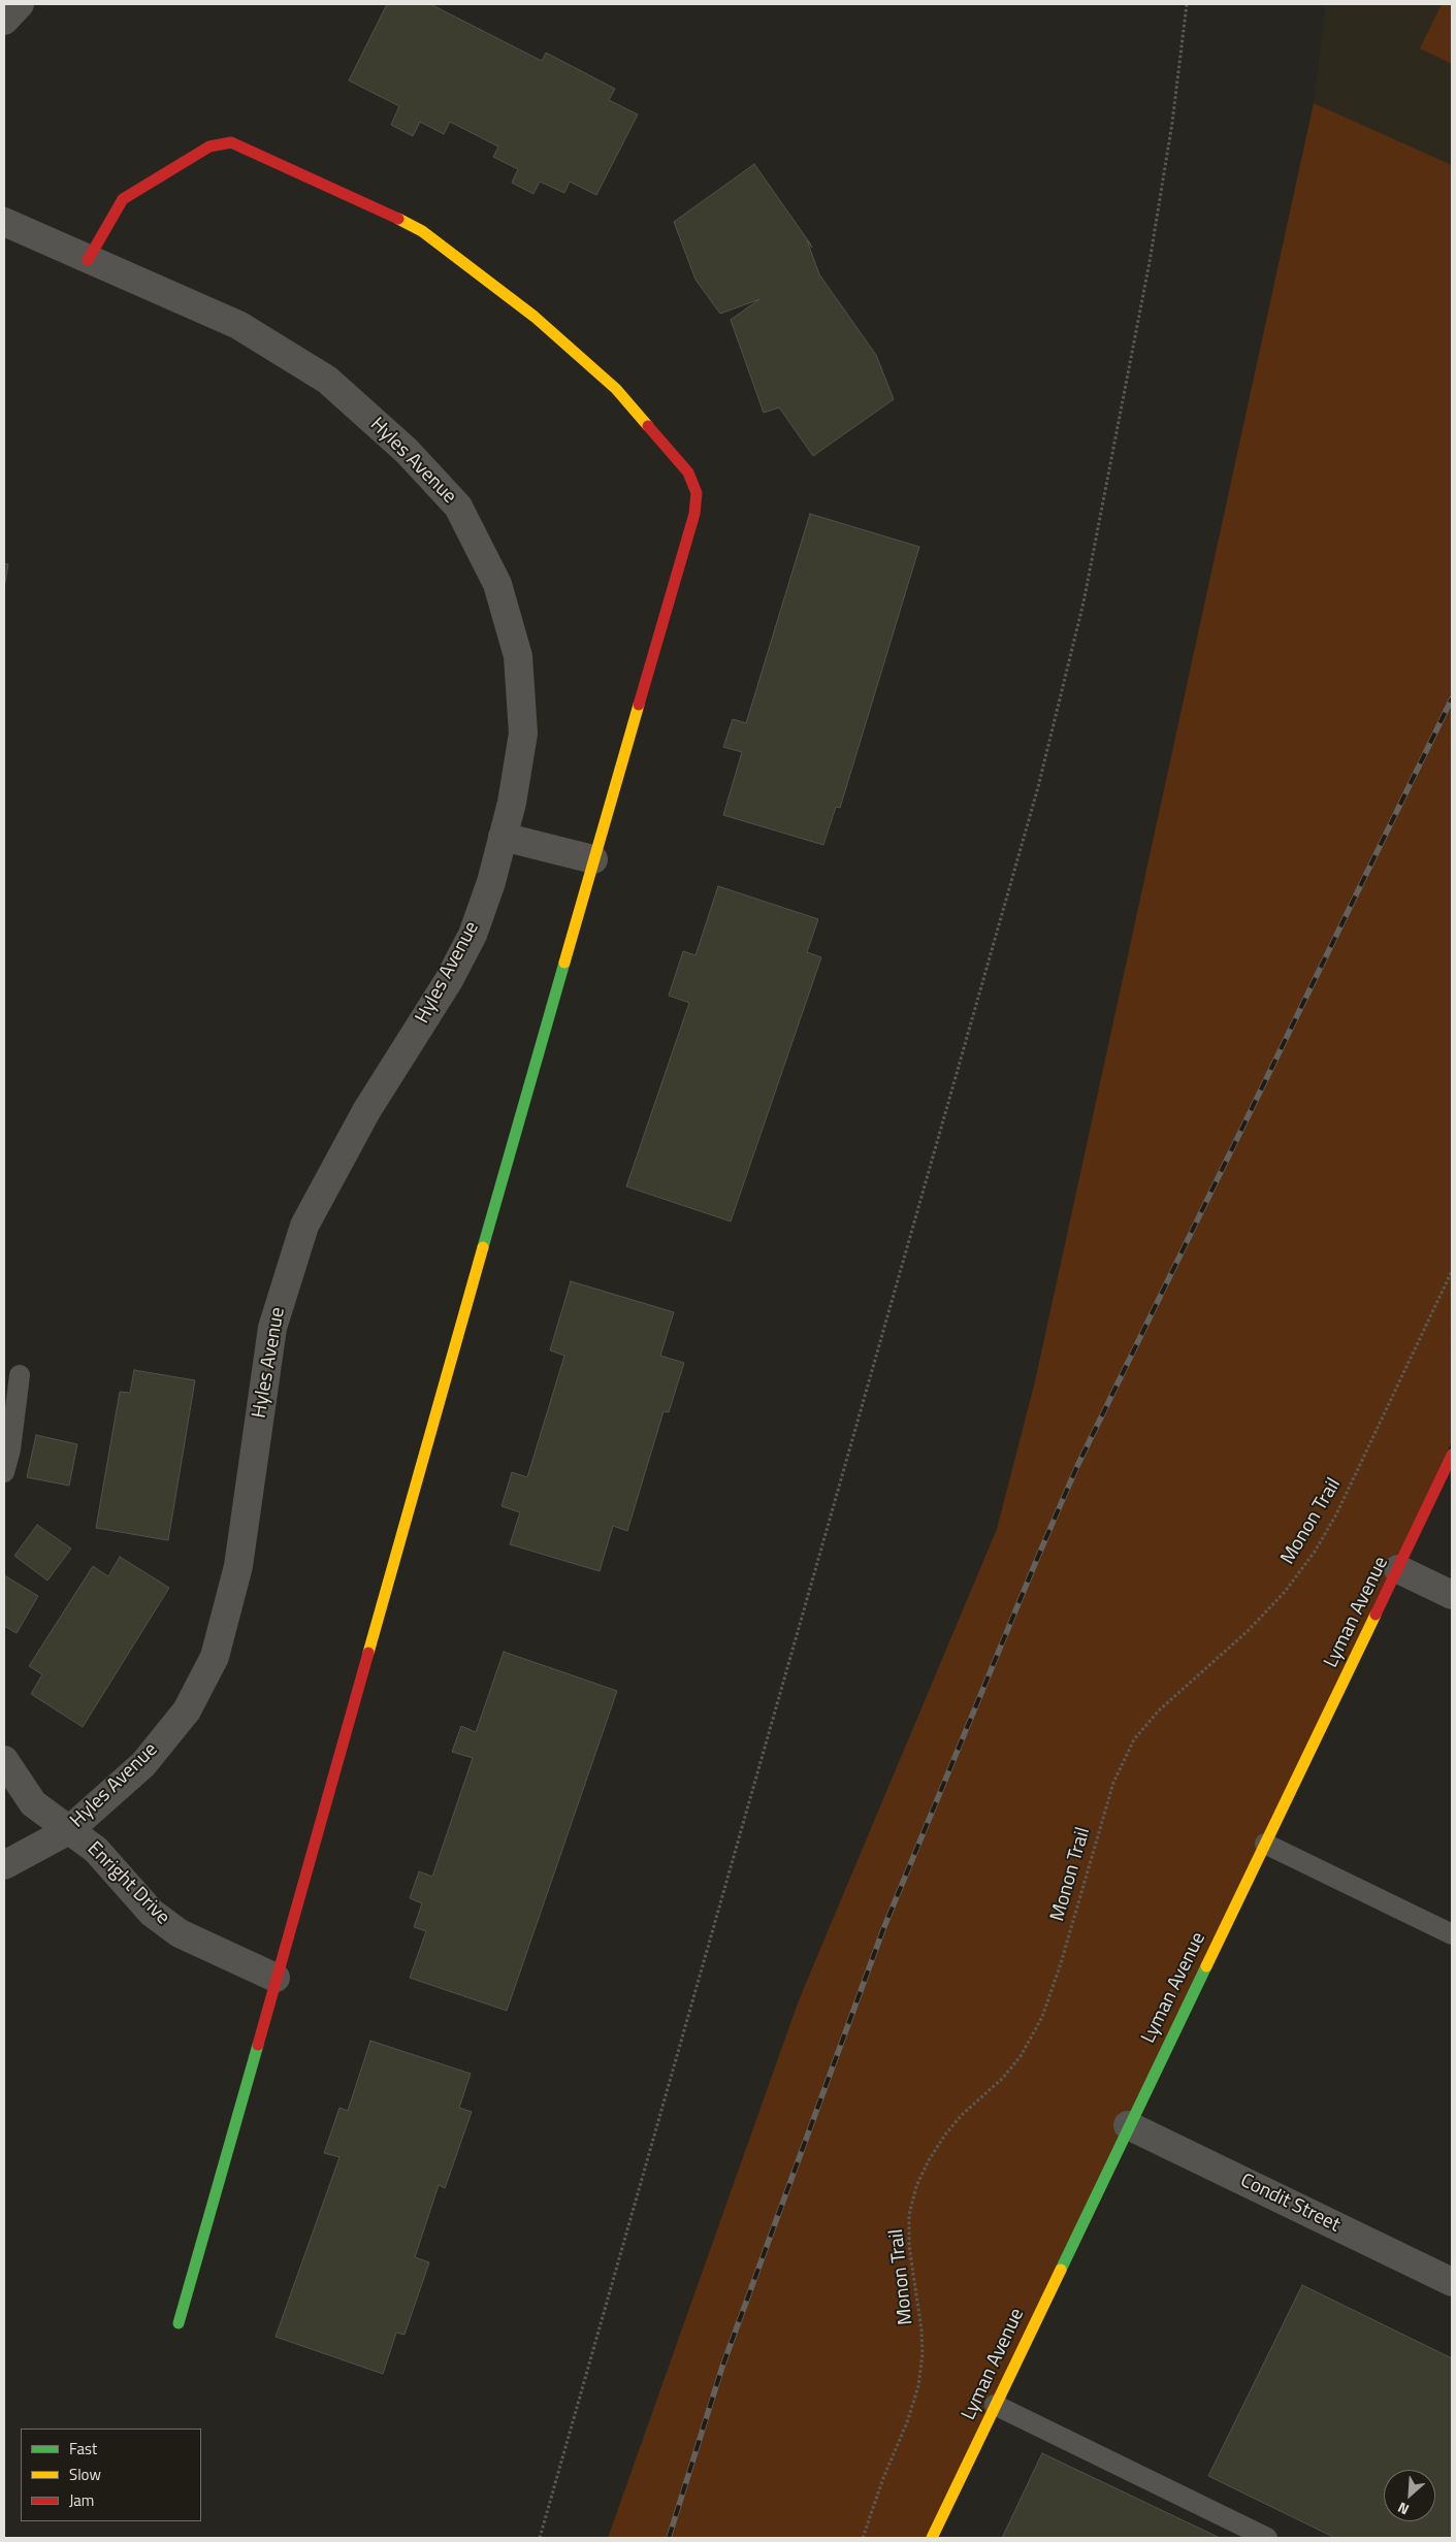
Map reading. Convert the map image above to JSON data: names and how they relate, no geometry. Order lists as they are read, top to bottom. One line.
{"streets":{"street":["Hyles Avenue","Lyman Avenue","Enright Drive","Condit Street"],"path":["Monon Trail"]},"crossings":[["Hyles Avenue","Enright Drive"],["Lyman Avenue","Condit Street"]],"legend":["Fast","Slow","Jam"],"north":"bottom left"}
